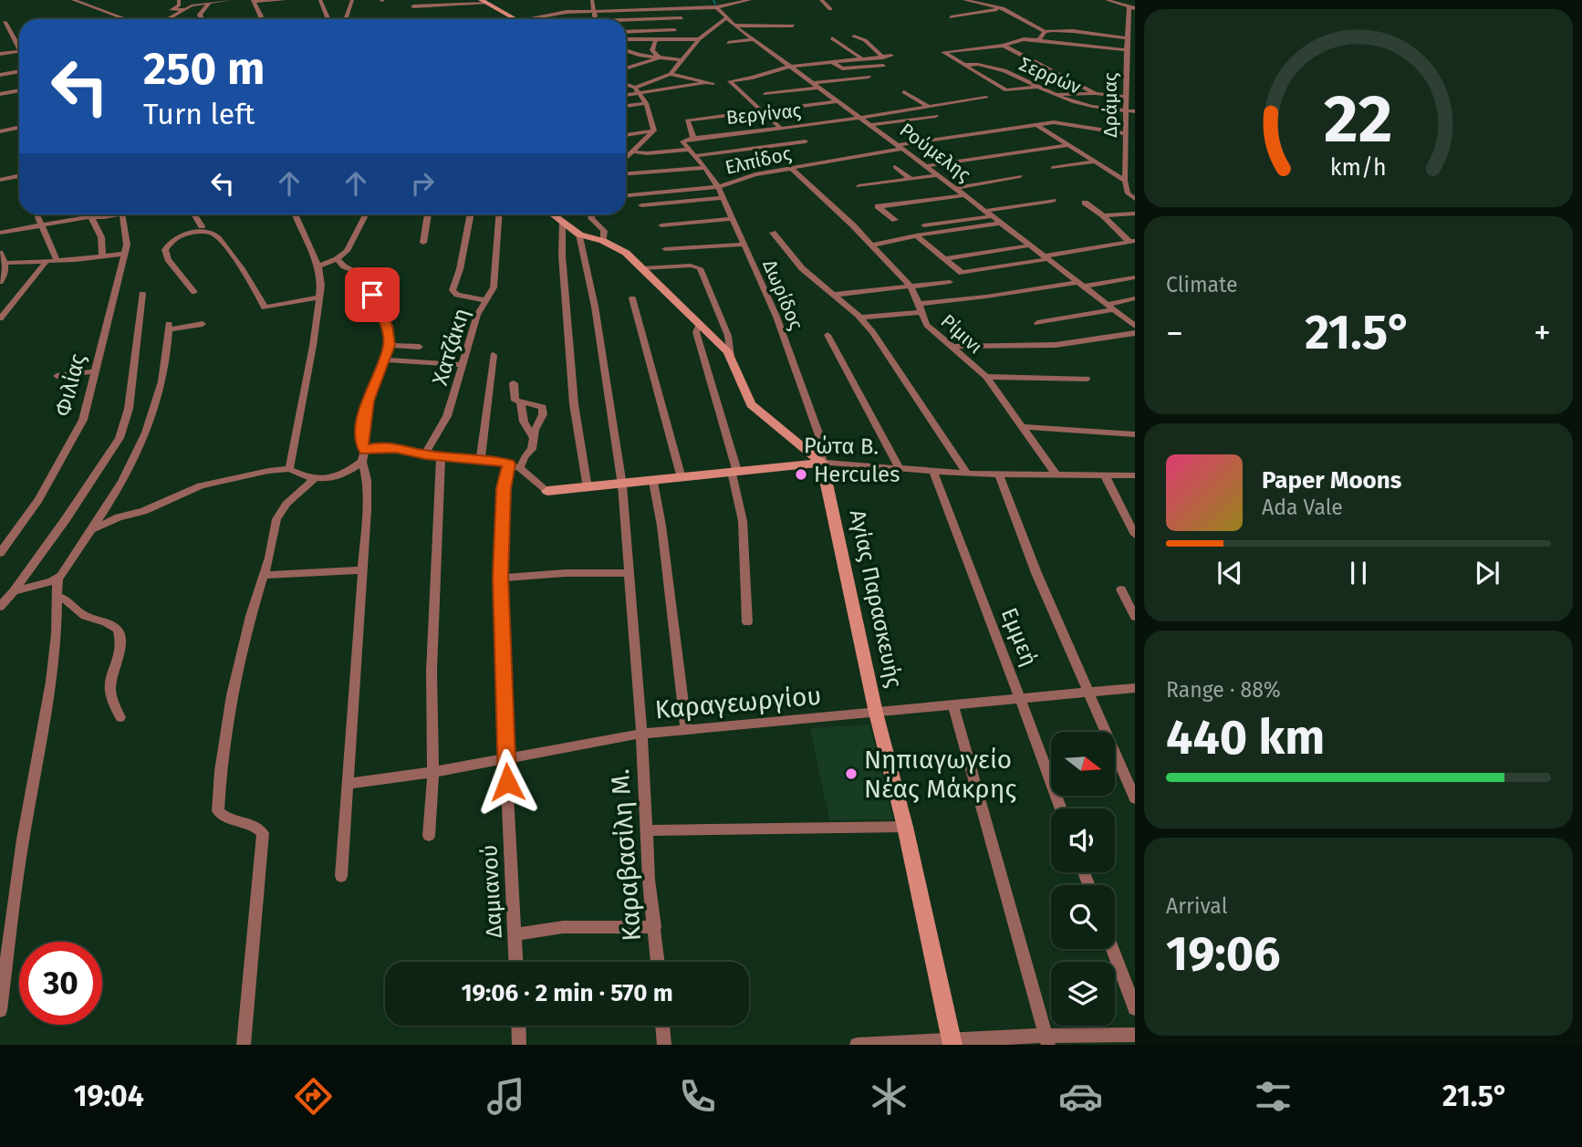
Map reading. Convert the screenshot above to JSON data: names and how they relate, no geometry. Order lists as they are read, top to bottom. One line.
{"streets":{"street":["Σερρών","Δράμας","Βεργίνας","Ρούμελης","Ελπίδος","Δωρίδος","Ρίμινι","Χατζάκη","Φιλίας","Ρώτα Β.","Αγίας Παρασκευής","Εμμεή","Καραγεωργίου","Καραβασίλη Μ.","Δαμιανού"]},"crossings":[["Σερρών","Δράμας"],["Δράμας","Ελπίδος"],["Βεργίνας","Ρούμελης"],["Ρούμελης","Ελπίδος"],["Ελπίδος","Δωρίδος"],["Ελπίδος","Ρίμινι"],["Δωρίδος","Ρώτα Β."],["Δωρίδος","Αγίας Παρασκευής"],["Ρίμινι","Ρώτα Β."],["Ρώτα Β.","Αγίας Παρασκευής"],["Ρώτα Β.","Εμμεή"],["Ρώτα Β.","Καραβασίλη Μ."],["Αγίας Παρασκευής","Καραγεωργίου"],["Εμμεή","Καραγεωργίου"],["Καραγεωργίου","Καραβασίλη Μ."],["Καραγεωργίου","Δαμιανού"]],"places":["Hercules","Νηπιαγωγείο Νέας Μάκρης"],"north":"right","page":{"turn":["250 m","Turn left"],"tile":["Climate",["Range · 88%","440 km"],["Arrival","19:06"]],"heat":["−","21.5°","+"],"song":["Paper Moons","Ada Vale"],"limit":"30","trip":"19:06 · 2 min · 570 m","tabs":["19:04","21.5°"],"gauge":["22","km/h"]}}
